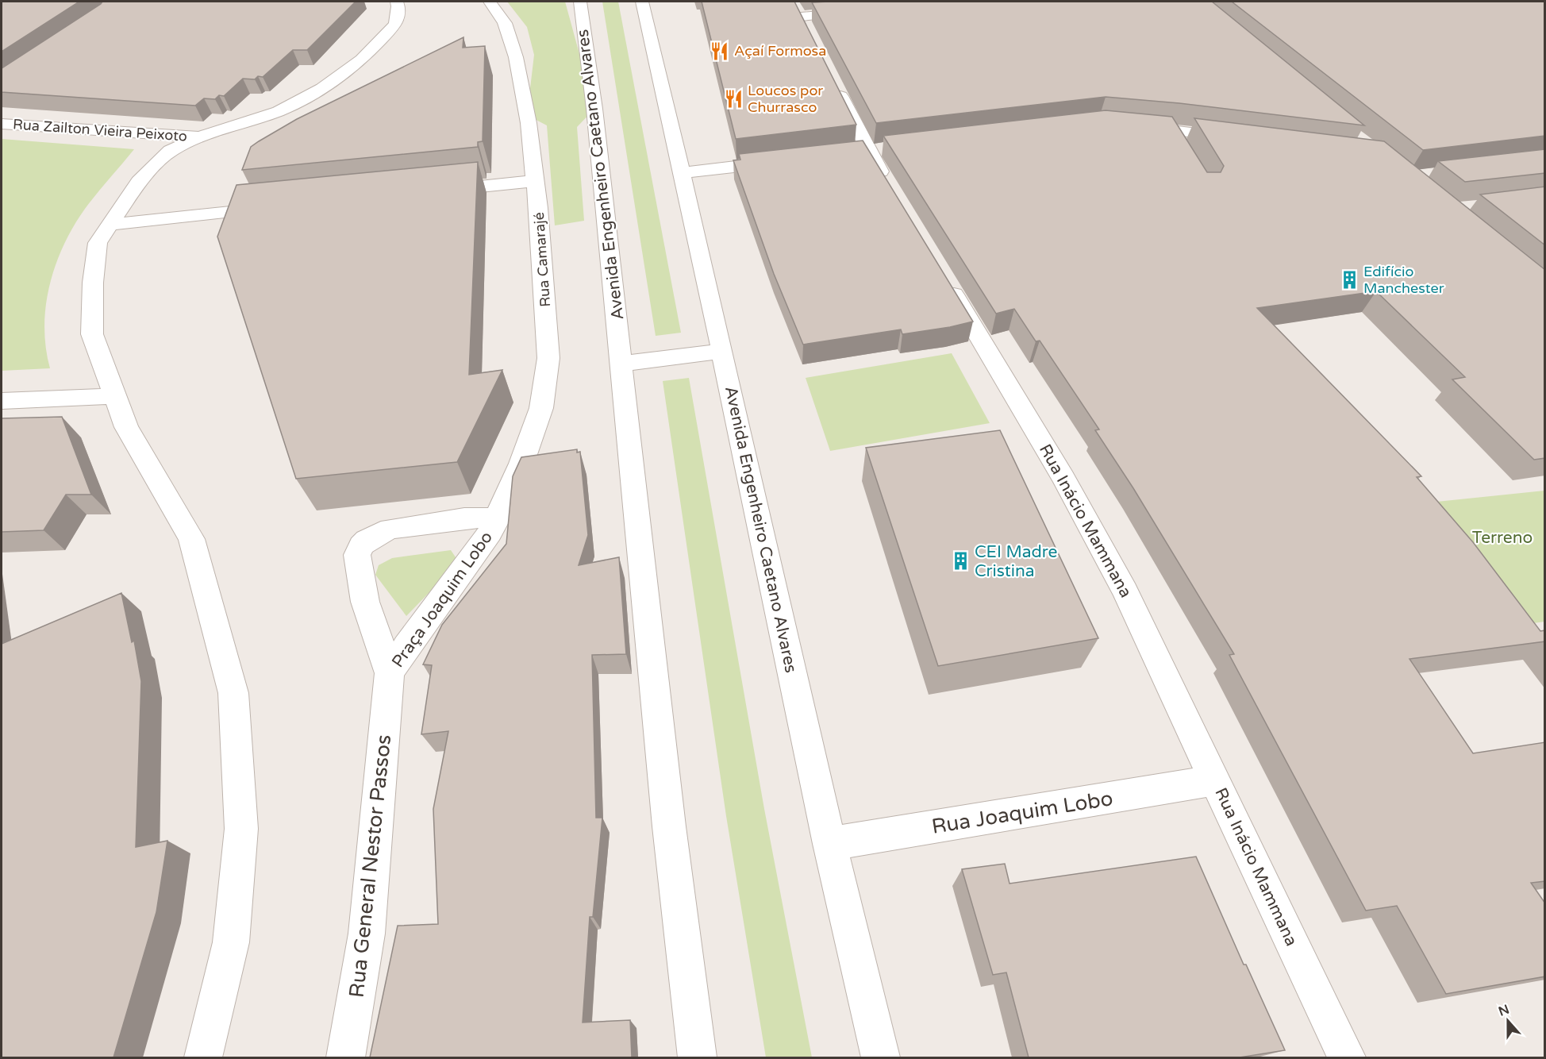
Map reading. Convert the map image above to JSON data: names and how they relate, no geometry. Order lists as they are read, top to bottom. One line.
{"streets":{"street":["Rua Zailton Vieira Peixoto","Avenida Engenheiro Caetano Alvares","Rua Camarajé","Rua Inácio Mammana","Praça Joaquim Lobo","Rua Joaquim Lobo","Rua General Nestor Passos"]},"crossings":[["Avenida Engenheiro Caetano Alvares","Rua Joaquim Lobo"],["Rua Camarajé","Praça Joaquim Lobo"],["Rua Inácio Mammana","Rua Joaquim Lobo"],["Praça Joaquim Lobo","Rua General Nestor Passos"]],"parks":["Terreno"],"places":{"restaurant":["Açaí Formosa","Loucos por Churrasco"],"building":["Edifício Manchester","CEI Madre Cristina"]},"north":"top"}
